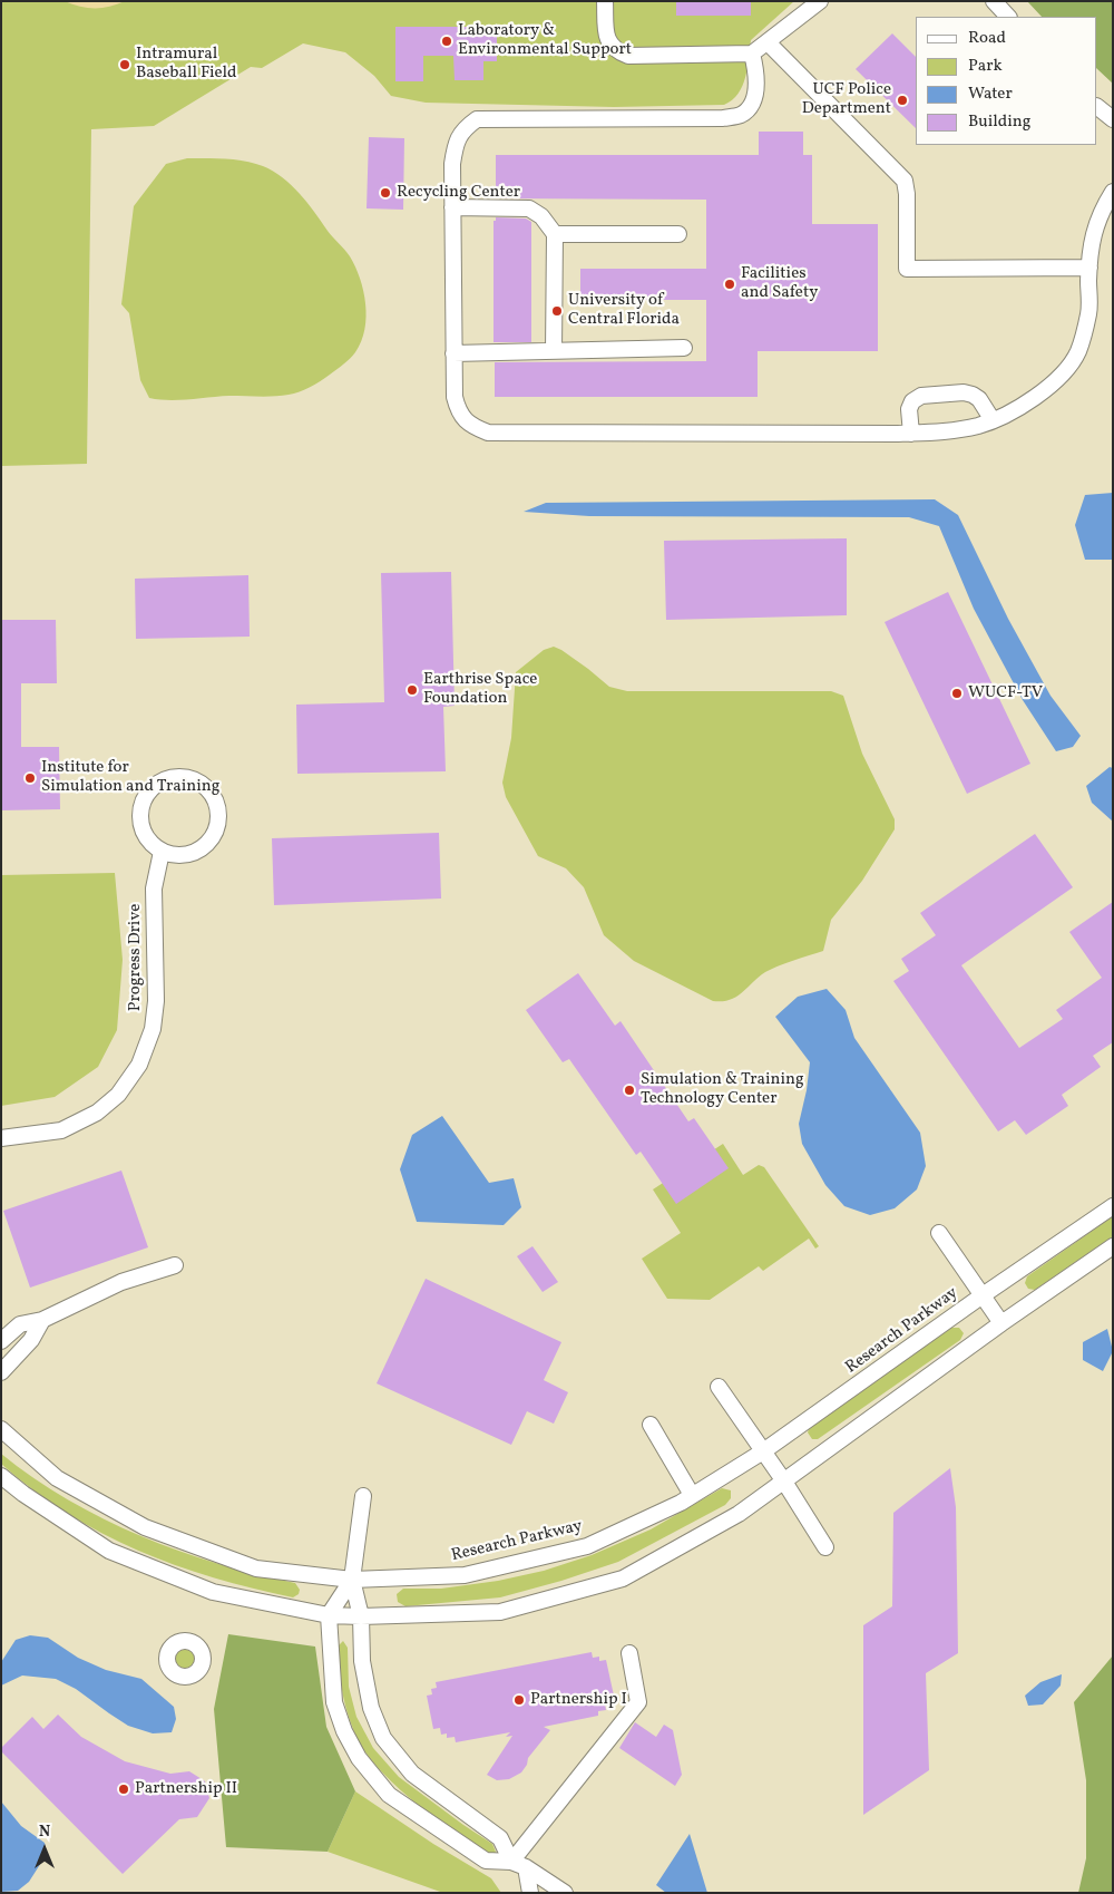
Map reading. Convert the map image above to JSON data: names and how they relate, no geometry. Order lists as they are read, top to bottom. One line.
{"streets":{"street":["Progress Drive","Research Parkway"]},"places":["Laboratory & Environmental Support","Intramural Baseball Field","UCF Police Department","Recycling Center","Facilities and Safety","University of Central Florida","Earthrise Space Foundation","WUCF-TV","Institute for Simulation and Training","Simulation & Training Technology Center","Partnership I","Partnership II"],"legend":["Road","Park","Water","Building"],"north":"top"}
